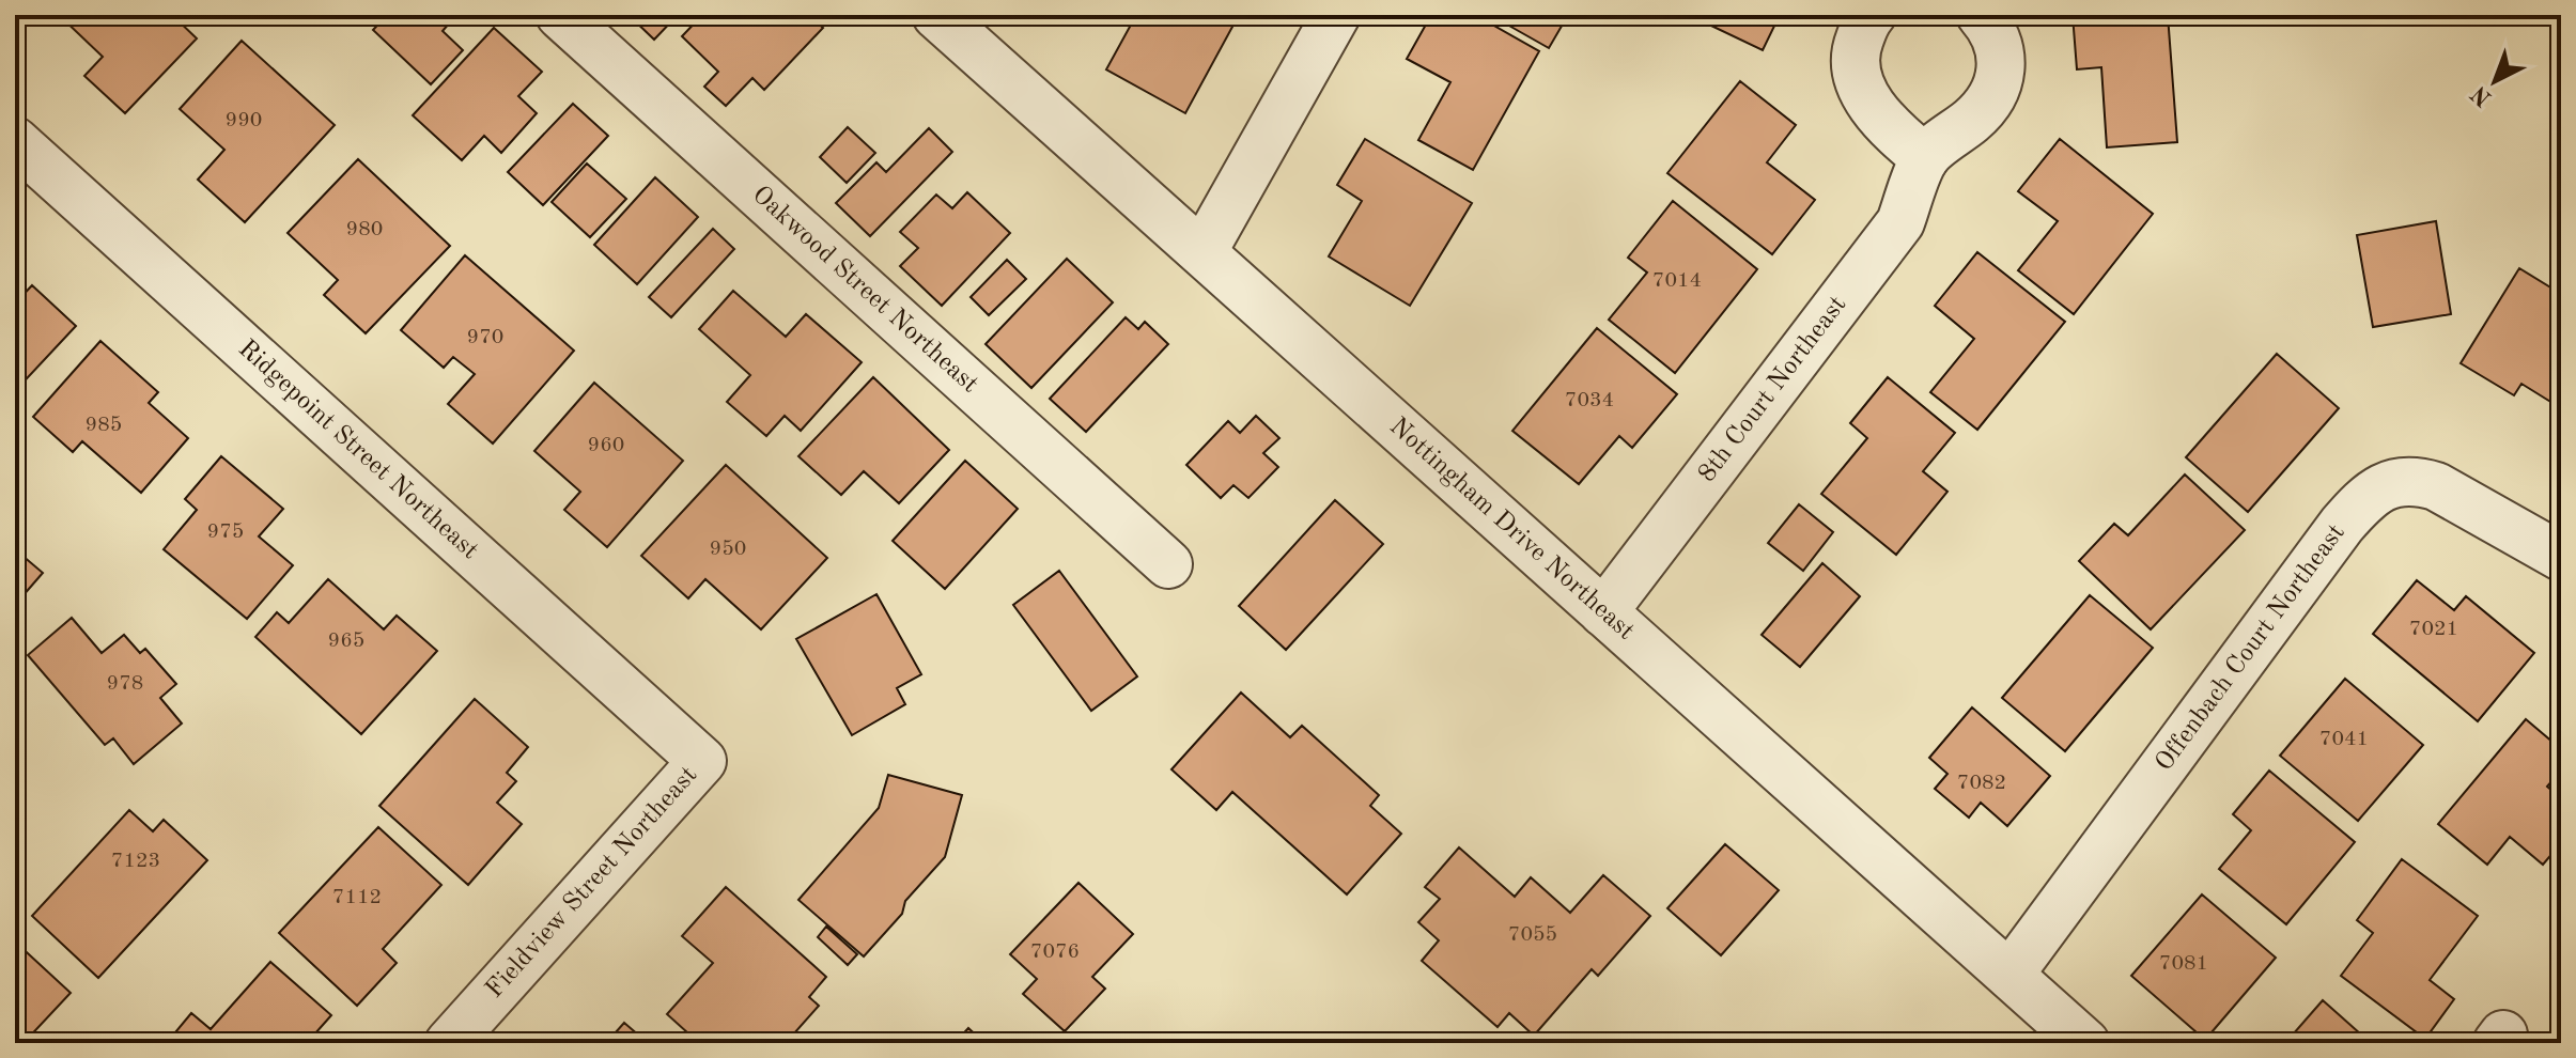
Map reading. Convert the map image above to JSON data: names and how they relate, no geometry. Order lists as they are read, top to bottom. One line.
{"streets":{"street":["Oakwood Street Northeast","8th Court Northeast","Ridgepoint Street Northeast","Nottingham Drive Northeast","Offenbach Court Northeast","Fieldview Street Northeast"]},"crossings":[["8th Court Northeast","Nottingham Drive Northeast"],["Ridgepoint Street Northeast","Fieldview Street Northeast"],["Nottingham Drive Northeast","Offenbach Court Northeast"]],"house_numbers":["990","980","7014","970","7034","985","960","975","950","7021","965","978","7041","7082","7123","7112","7055","7076","7081"],"north":"bottom left"}
